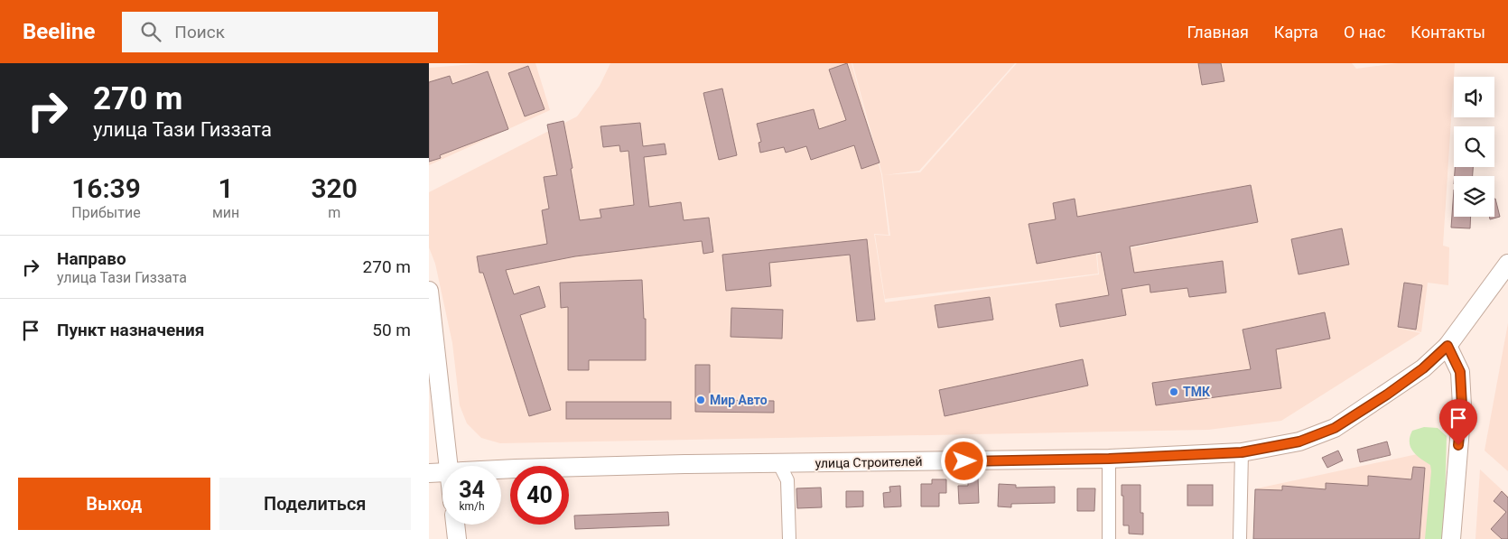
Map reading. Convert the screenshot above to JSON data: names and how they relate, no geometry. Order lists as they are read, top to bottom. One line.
{"streets":{"street":["улица Строителей"]},"places":["ТМК","Мир Авто"],"page":{"header":"Beeline","search":"Поиск","nav":["Главная","Карта","О нас","Контакты"],"turn":["270 m","улица Тази Гиззата"],"eta":["16:39","Прибытие","1","мин","320","m"],"list":[{"name":"Направо","note":"улица Тази Гиззата","value":"270 m"},{"name":"Пункт назначения","value":"50 m"}],"speed":"34 km/h","limit":"40","buttons":["Выход","Поделиться"]}}
